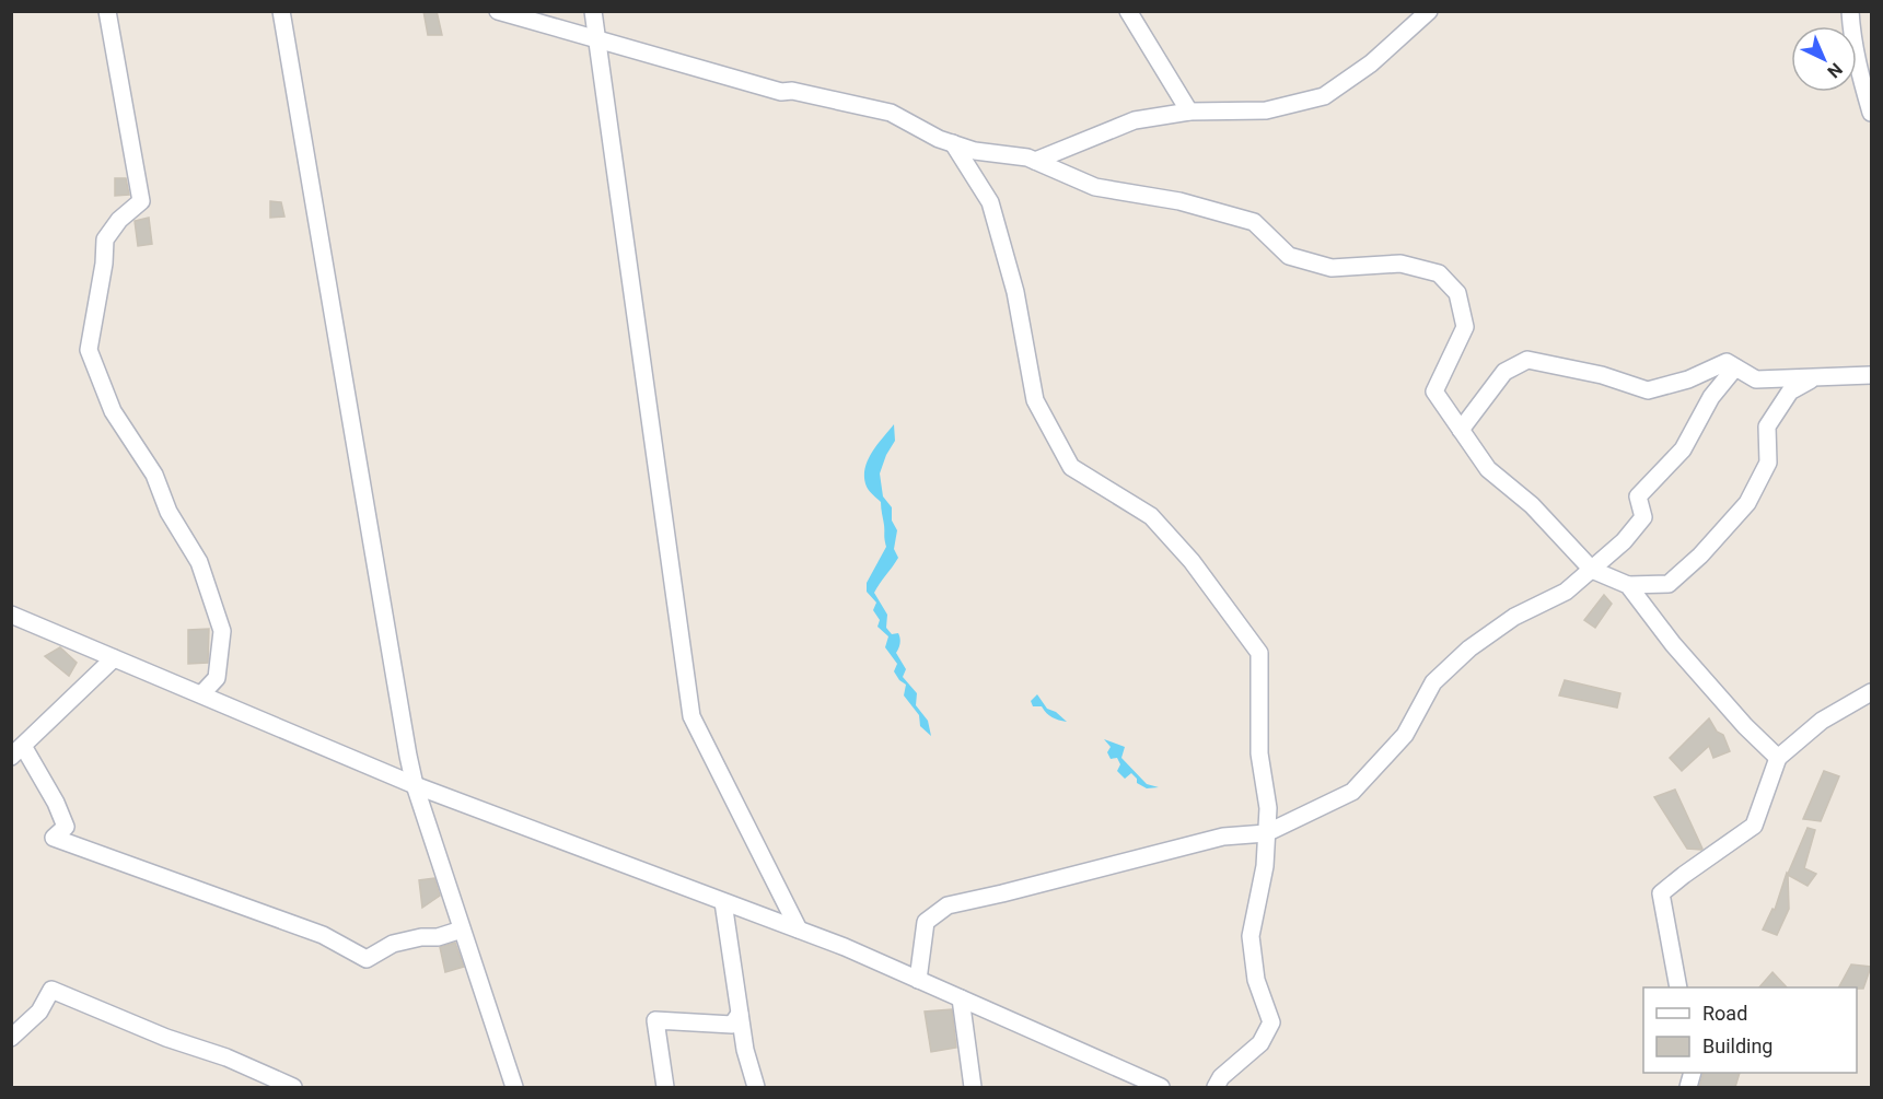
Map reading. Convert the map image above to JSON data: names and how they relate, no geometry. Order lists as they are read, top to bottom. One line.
{"legend":["Road","Building"],"north":"bottom right"}
